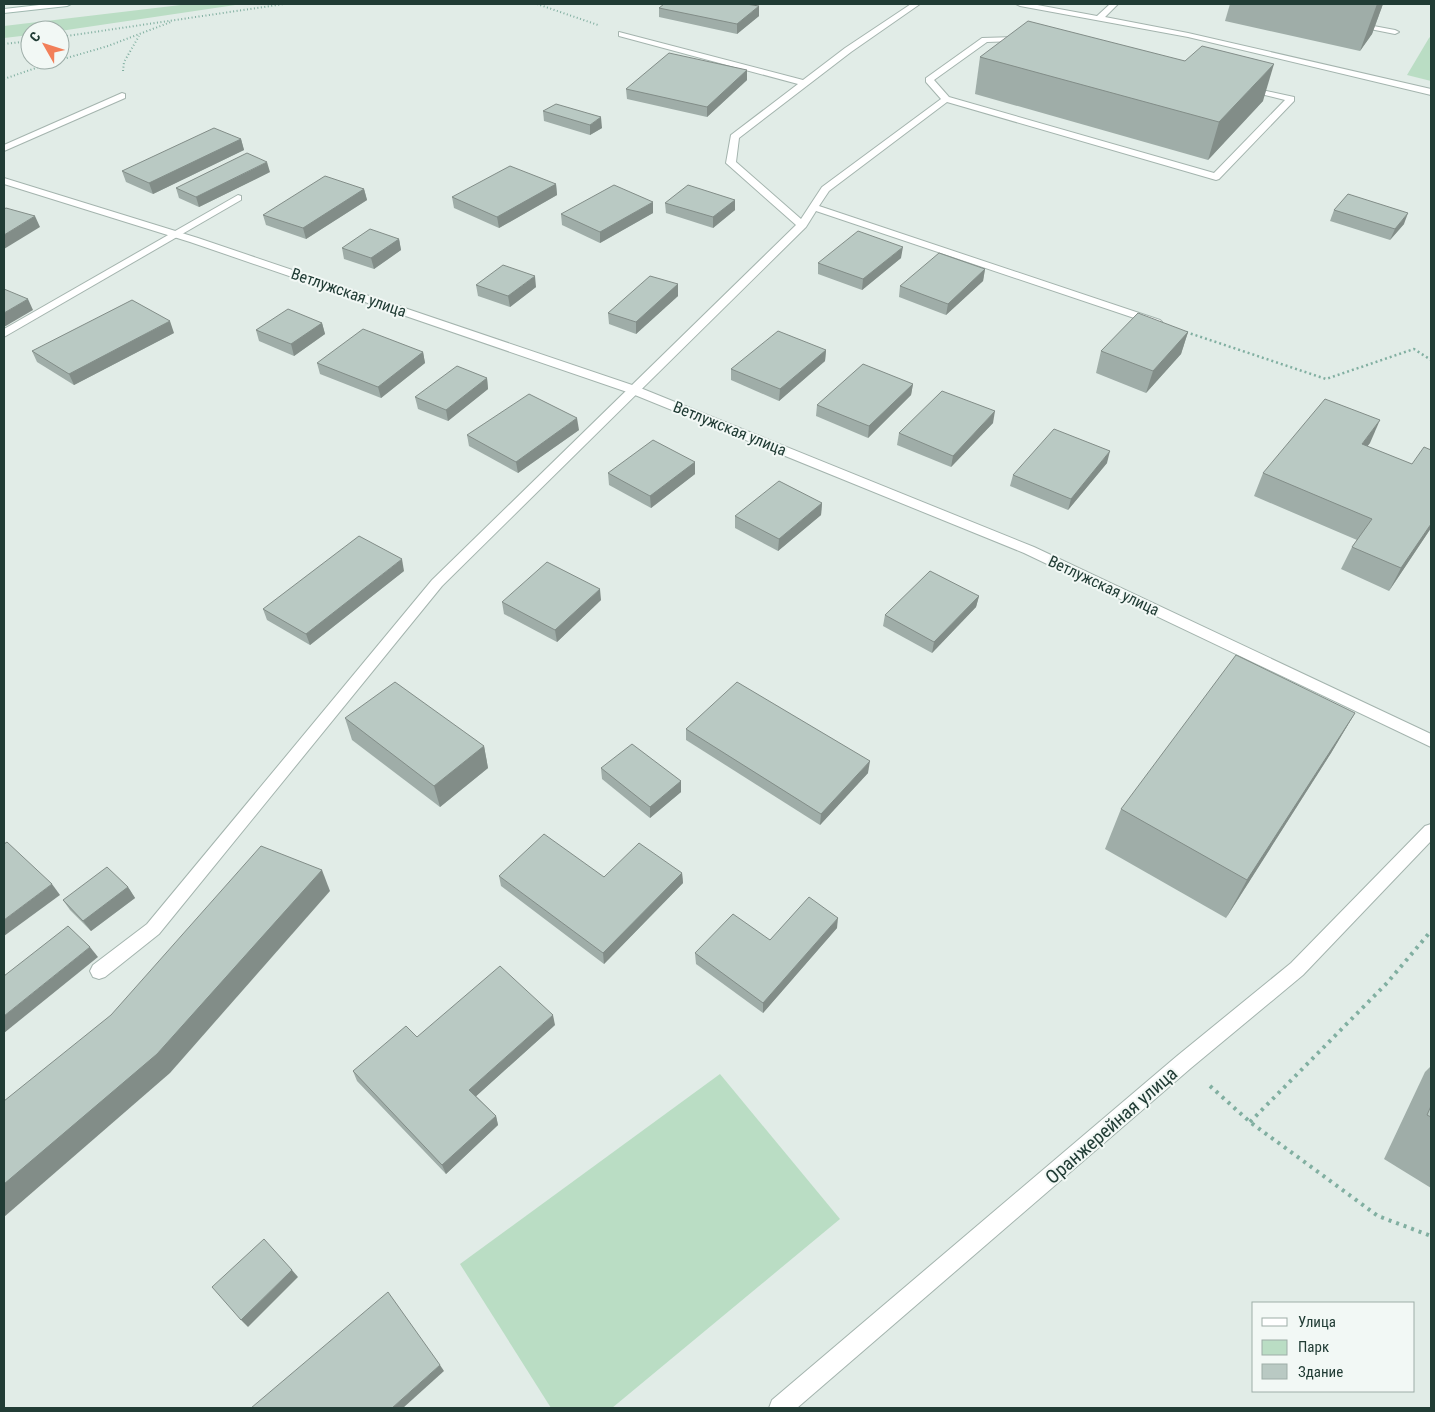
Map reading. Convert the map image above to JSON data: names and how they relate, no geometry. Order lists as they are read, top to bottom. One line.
{"streets":{"street":["Ветлужская улица","Оранжерейная улица"]},"legend":["Улица","Парк","Здание"],"north":"top left"}
